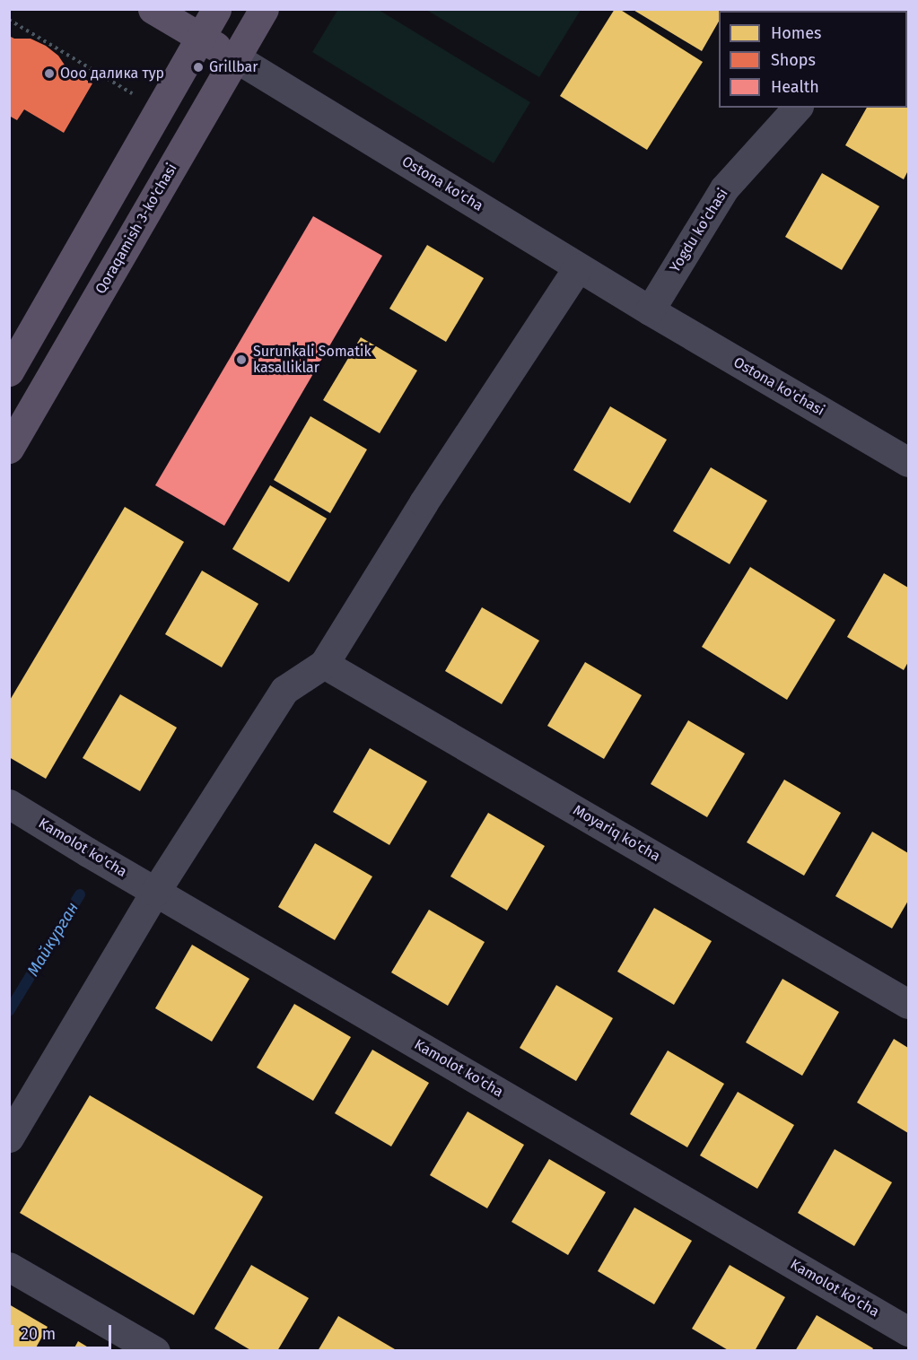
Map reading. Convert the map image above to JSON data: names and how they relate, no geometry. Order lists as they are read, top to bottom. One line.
{"streets":{"main road":["Qoraqamish 3-ko'chasi"],"street":["Ostona ko'cha","Yogdu ko'chasi","Ostona ko'chasi","Moyariq ko'cha","Kamolot ko'cha"]},"crossings":[["Ostona ko'cha","Qoraqamish 3-ko'chasi"],["Ostona ko'cha","Yogdu ko'chasi"],["Ostona ko'cha","Ostona ko'chasi"],["Yogdu ko'chasi","Ostona ko'chasi"]],"water":["Майкурган"],"places":["Grillbar","Ооо далика тур","Surunkali Somatik kasalliklar"],"legend":["Homes","Shops","Health"],"scale_bar":"20 m"}
